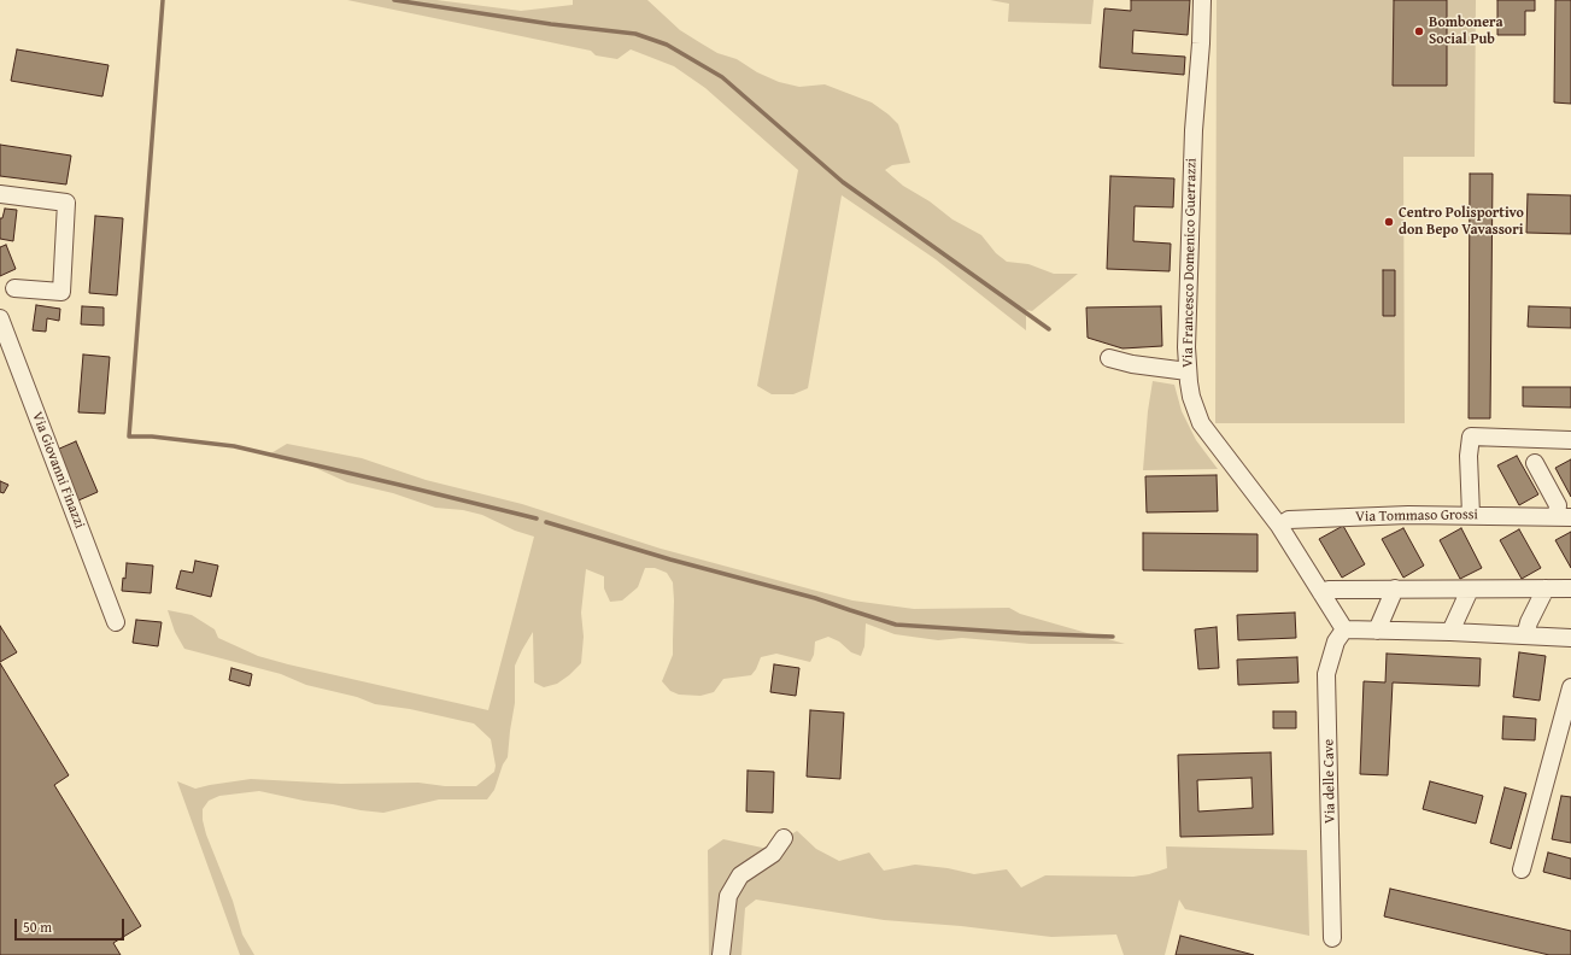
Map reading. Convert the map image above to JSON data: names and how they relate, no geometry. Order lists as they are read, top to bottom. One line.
{"streets":{"street":["Via Francesco Domenico Guerrazzi","Via Giovanni Finazzi","Via Tommaso Grossi","Via delle Cave"]},"crossings":[["Via Francesco Domenico Guerrazzi","Via Tommaso Grossi"]],"places":["Bombonera Social Pub","Centro Polisportivo don Bepo Vavassori"],"scale_bar":"50 m"}
